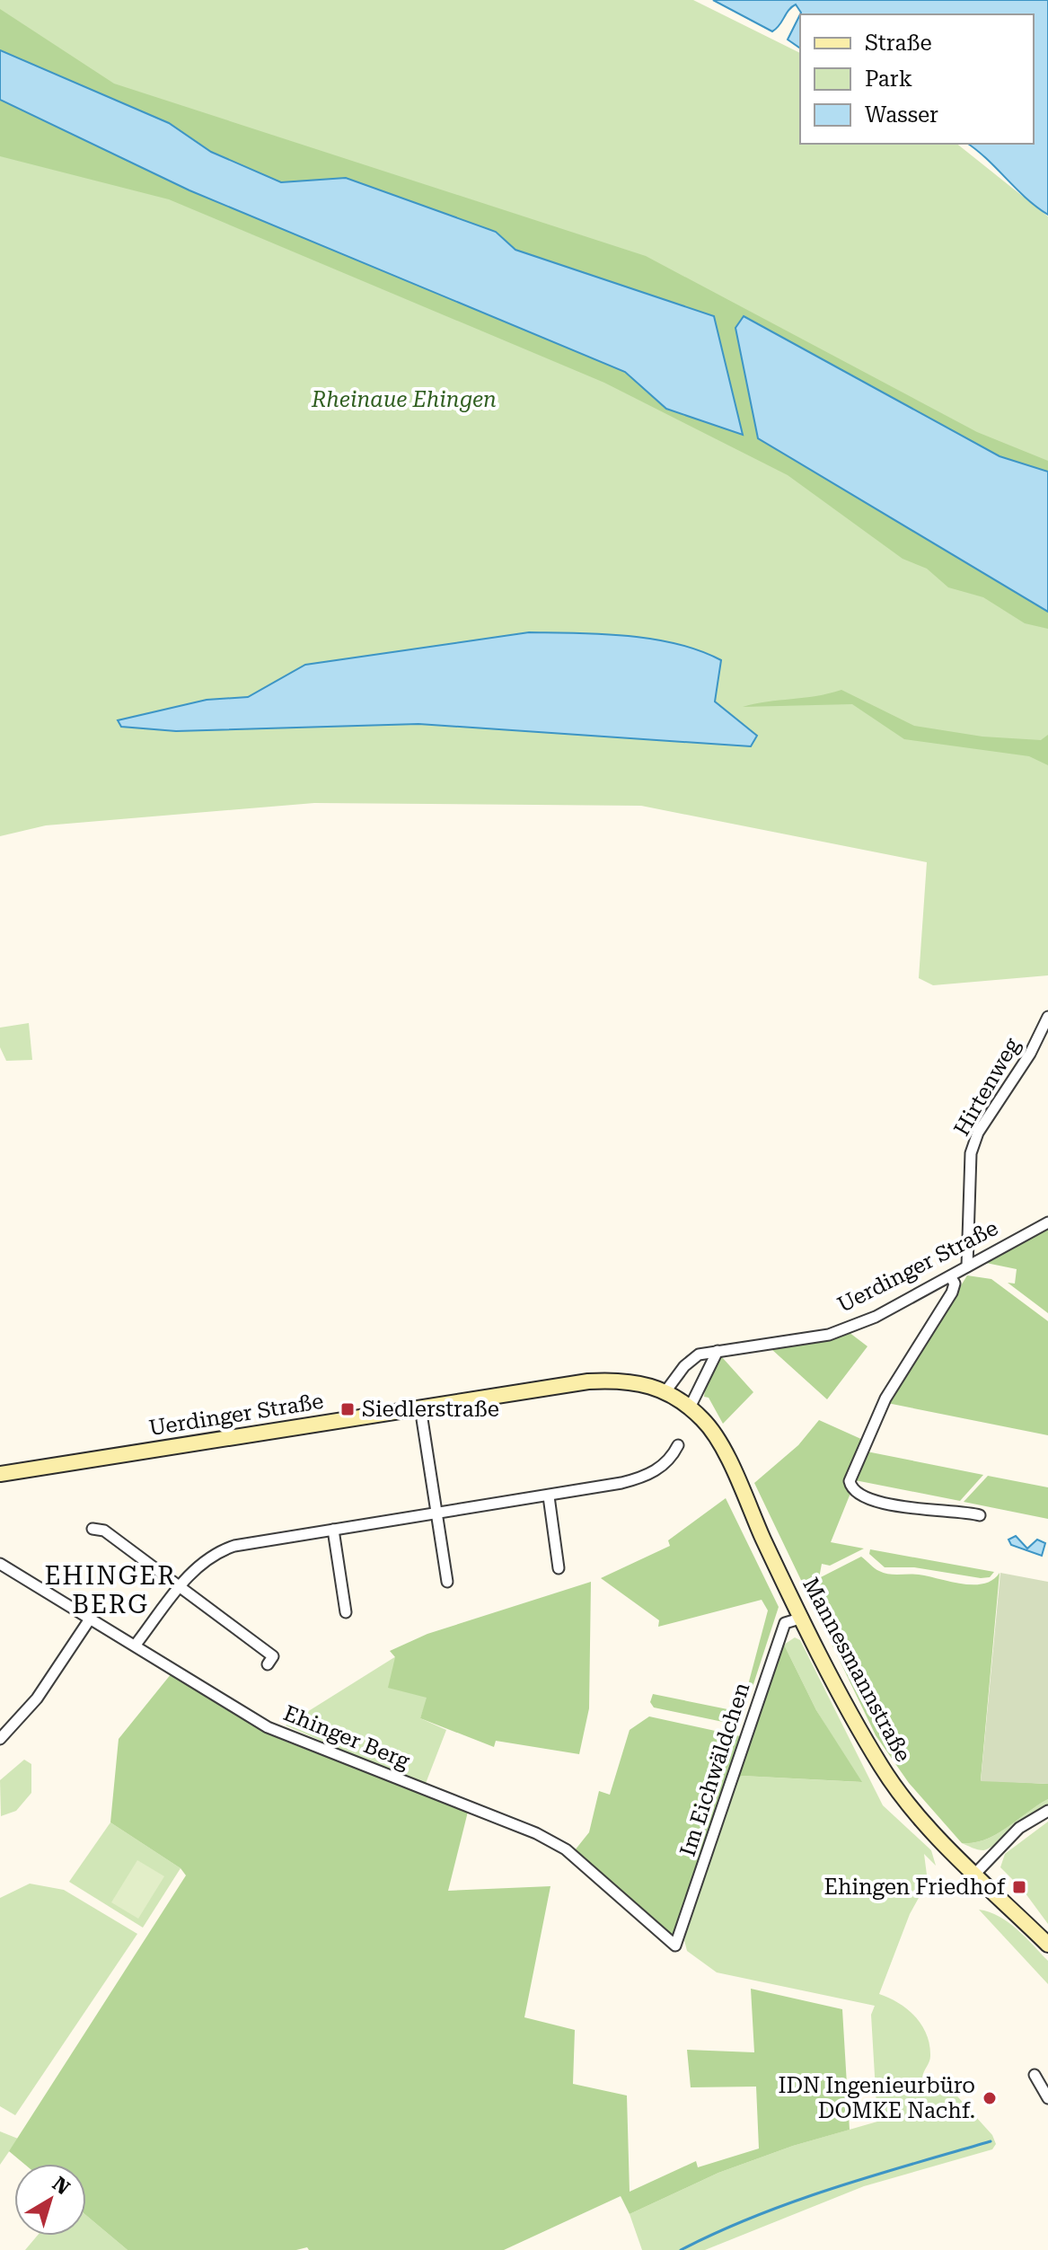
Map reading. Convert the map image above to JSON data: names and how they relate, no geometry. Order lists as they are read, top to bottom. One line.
{"streets":{"main road":["Uerdinger Straße","Mannesmannstraße"],"street":["Hirtenweg","Ehinger Berg","Im Eichwäldchen"]},"crossings":[["Hirtenweg","Uerdinger Straße"],["Uerdinger Straße","Mannesmannstraße"],["Mannesmannstraße","Im Eichwäldchen"],["Ehinger Berg","Im Eichwäldchen"]],"districts":["EHINGER BERG"],"parks":["Rheinaue Ehingen"],"places":{"transit":["Siedlerstraße","Ehingen Friedhof"],"other":["IDN Ingenieurbüro DOMKE Nachf."]},"legend":["Straße","Park","Wasser"],"north":"top right"}
